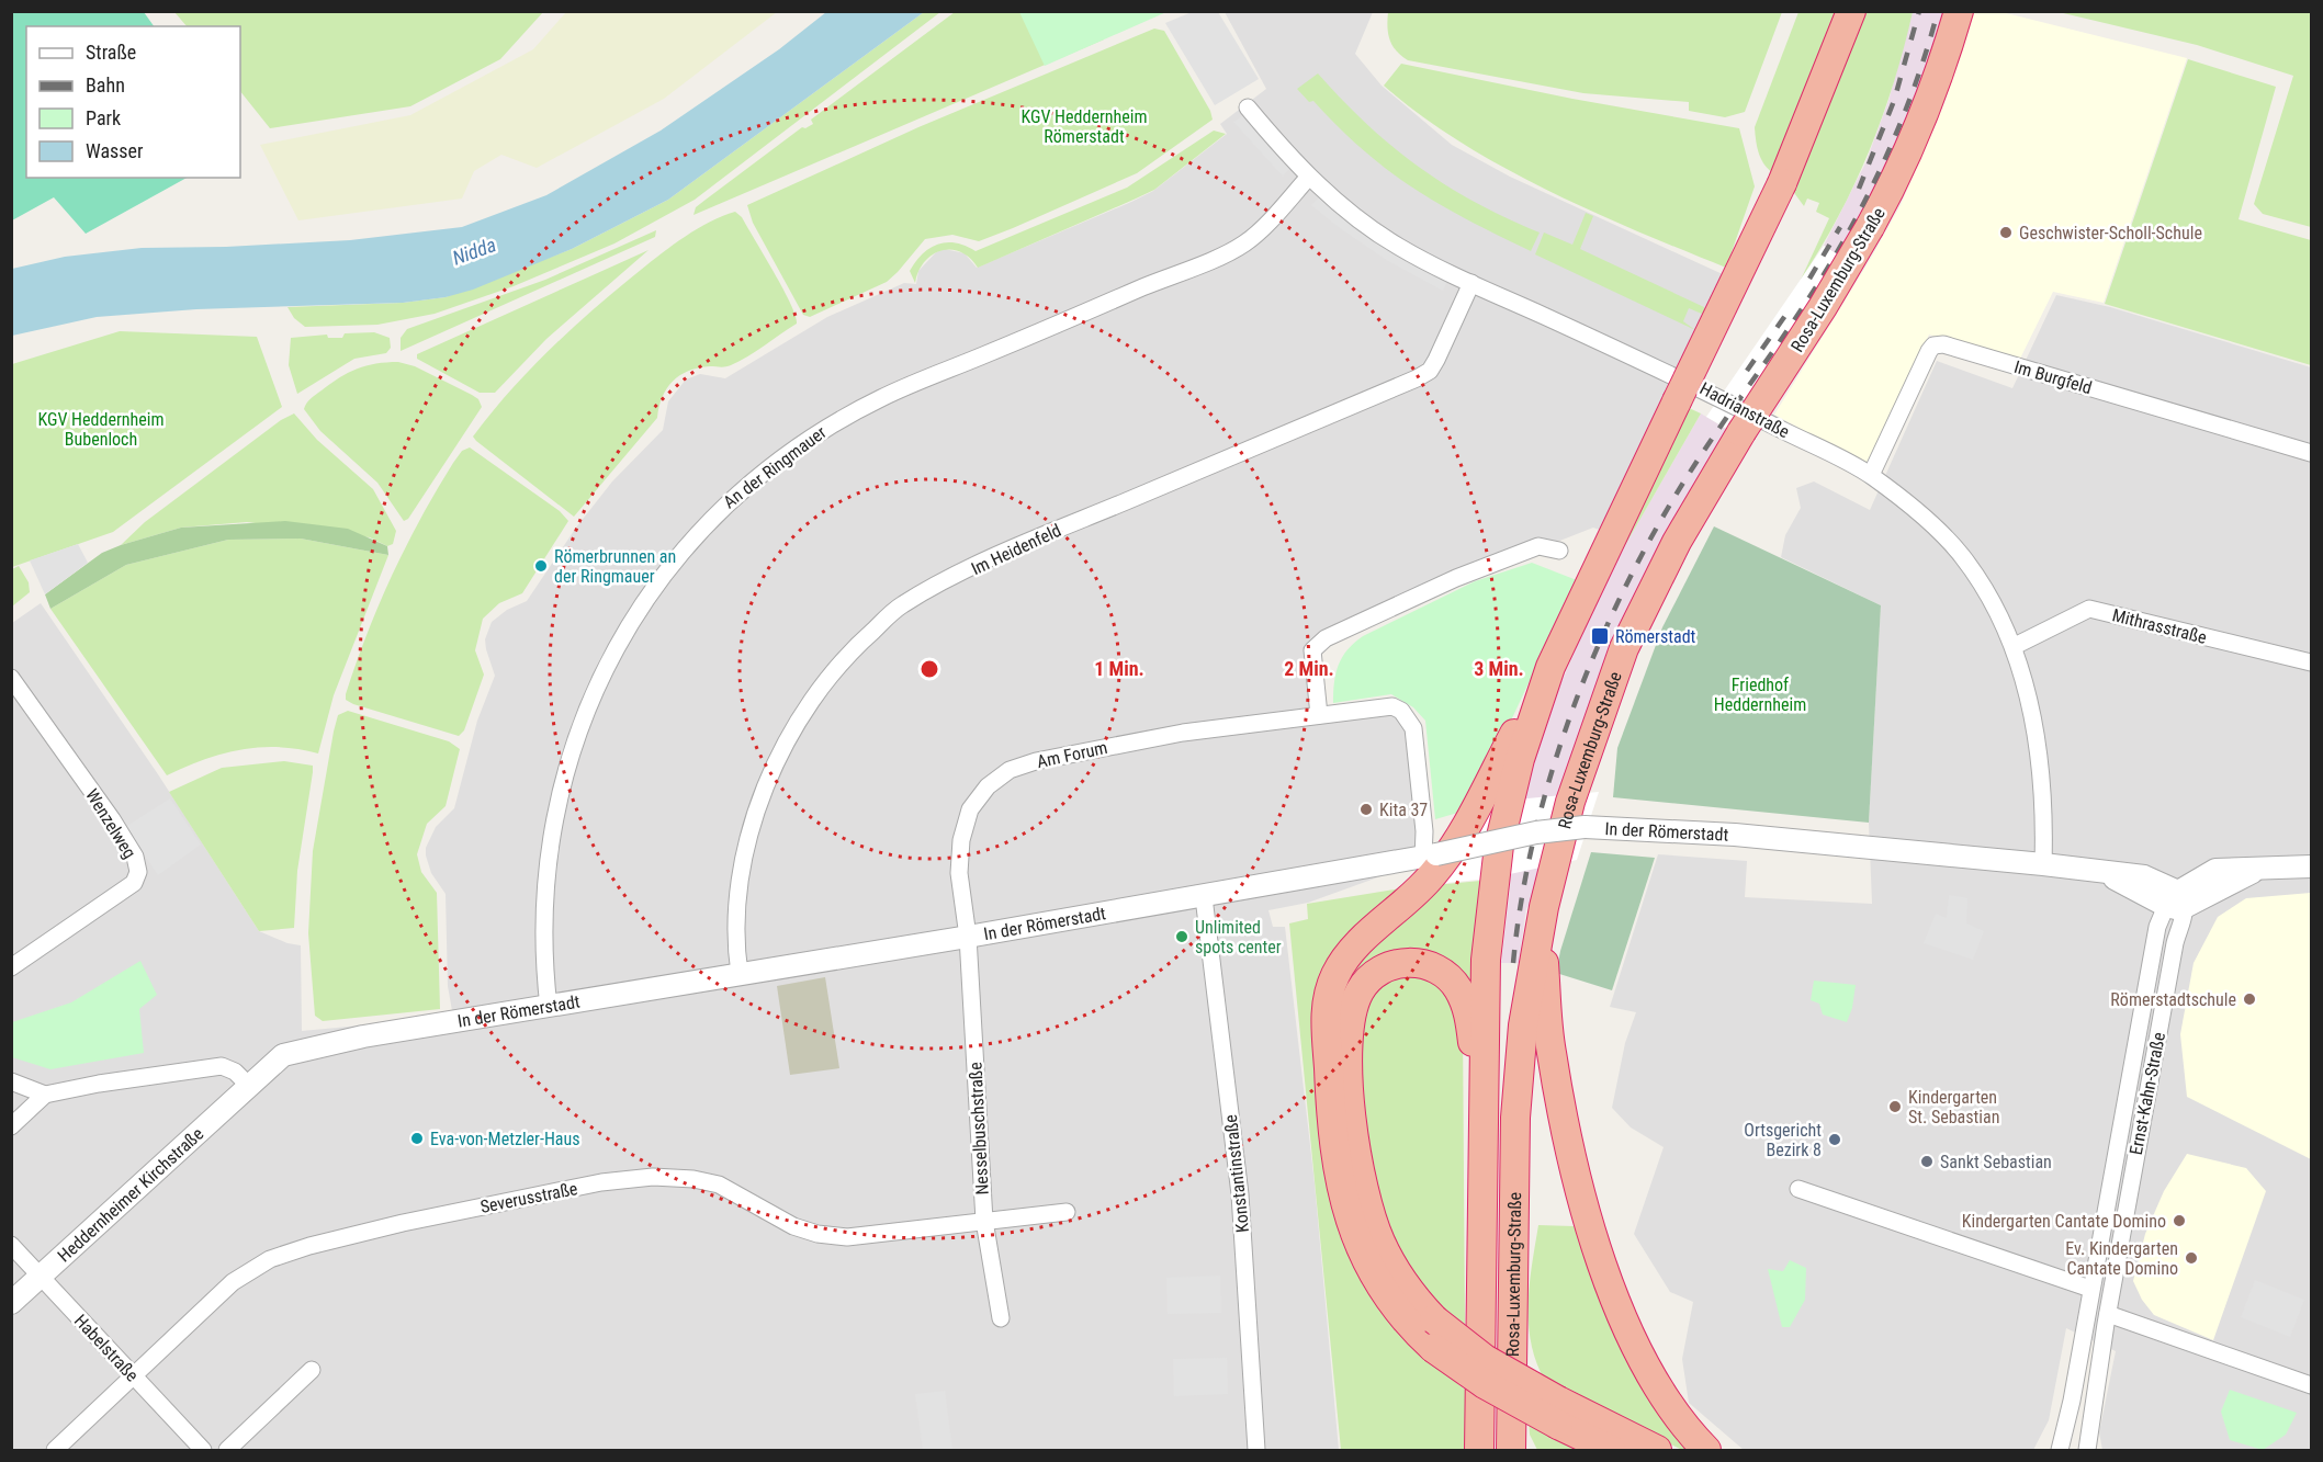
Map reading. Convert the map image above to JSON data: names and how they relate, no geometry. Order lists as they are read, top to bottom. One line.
{"streets":{"highway":["Rosa-Luxemburg-Straße"],"street":["Im Burgfeld","Hadrianstraße","An der Ringmauer","Im Heidenfeld","Mithrasstraße","Am Forum","Wenzelweg","In der Römerstadt","Ernst-Kahn-Straße","Nesselbuschstraße","Konstantinstraße","Heddernheimer Kirchstraße","Severusstraße","Habelstraße"]},"crossings":[["Im Burgfeld","Hadrianstraße"],["Hadrianstraße","An der Ringmauer"],["Hadrianstraße","Im Heidenfeld"],["Hadrianstraße","Mithrasstraße"],["Hadrianstraße","In der Römerstadt"],["An der Ringmauer","In der Römerstadt"],["Im Heidenfeld","In der Römerstadt"],["Am Forum","In der Römerstadt"],["Am Forum","Nesselbuschstraße"],["In der Römerstadt","Ernst-Kahn-Straße"],["In der Römerstadt","Nesselbuschstraße"],["In der Römerstadt","Konstantinstraße"],["In der Römerstadt","Heddernheimer Kirchstraße"],["Nesselbuschstraße","Severusstraße"],["Heddernheimer Kirchstraße","Habelstraße"],["Severusstraße","Habelstraße"]],"water":["Nidda"],"parks":["KGV Heddernheim Römerstadt","KGV Heddernheim Bubenloch","Friedhof Heddernheim"],"places":{"other":["Geschwister-Scholl-Schule","Römerbrunnen an der Ringmauer","Kita 37","Unlimited spots center","Römerstadtschule","Kindergarten St. Sebastian","Eva-von-Metzler-Haus","Ortsgericht Bezirk 8","Sankt Sebastian","Kindergarten Cantate Domino","Ev. Kindergarten Cantate Domino"],"transit":["Römerstadt"]},"legend":["Straße","Bahn","Park","Wasser"],"rings":["1 Min.","2 Min.","3 Min."]}
